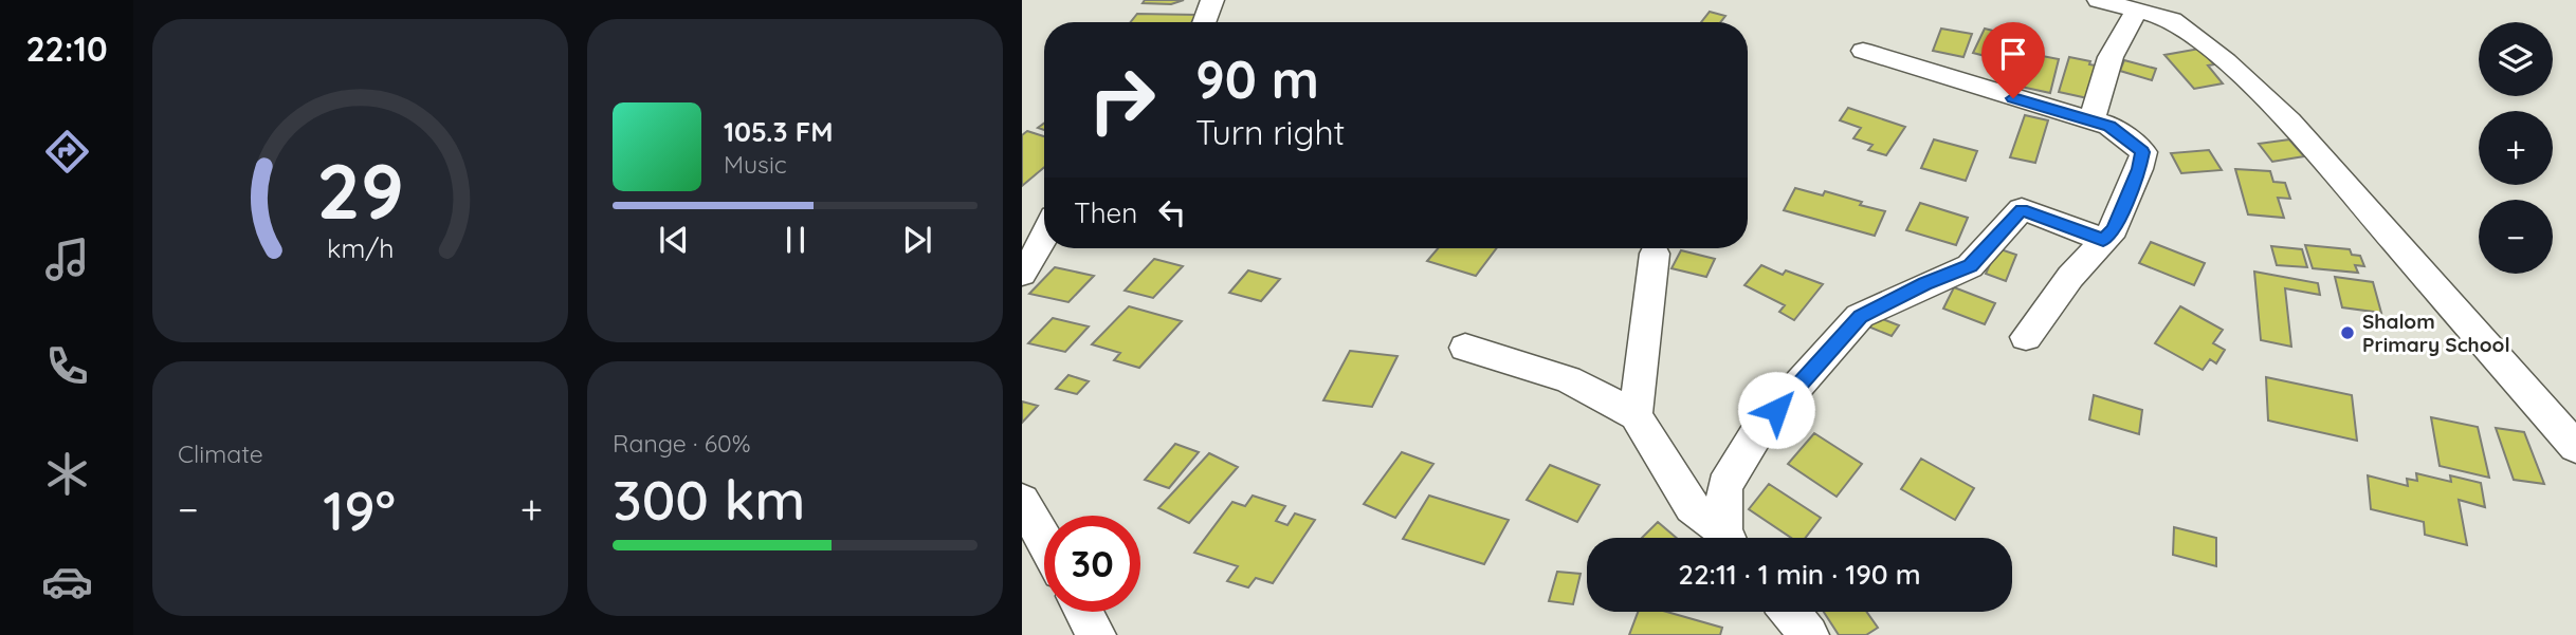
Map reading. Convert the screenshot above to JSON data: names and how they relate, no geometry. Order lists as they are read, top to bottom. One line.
{"places":["Shalom Primary School"],"page":{"tabs":"22:10","map_buttons":["+","−"],"turn":["90 m","Turn right"],"song":["105.3 FM","Music"],"then":"Then","tile":["Climate",["Range · 60%","300 km"]],"heat":["−","19°","+"],"limit":"30","trip":"22:11 · 1 min · 190 m","gauge":["29","km/h"]}}
